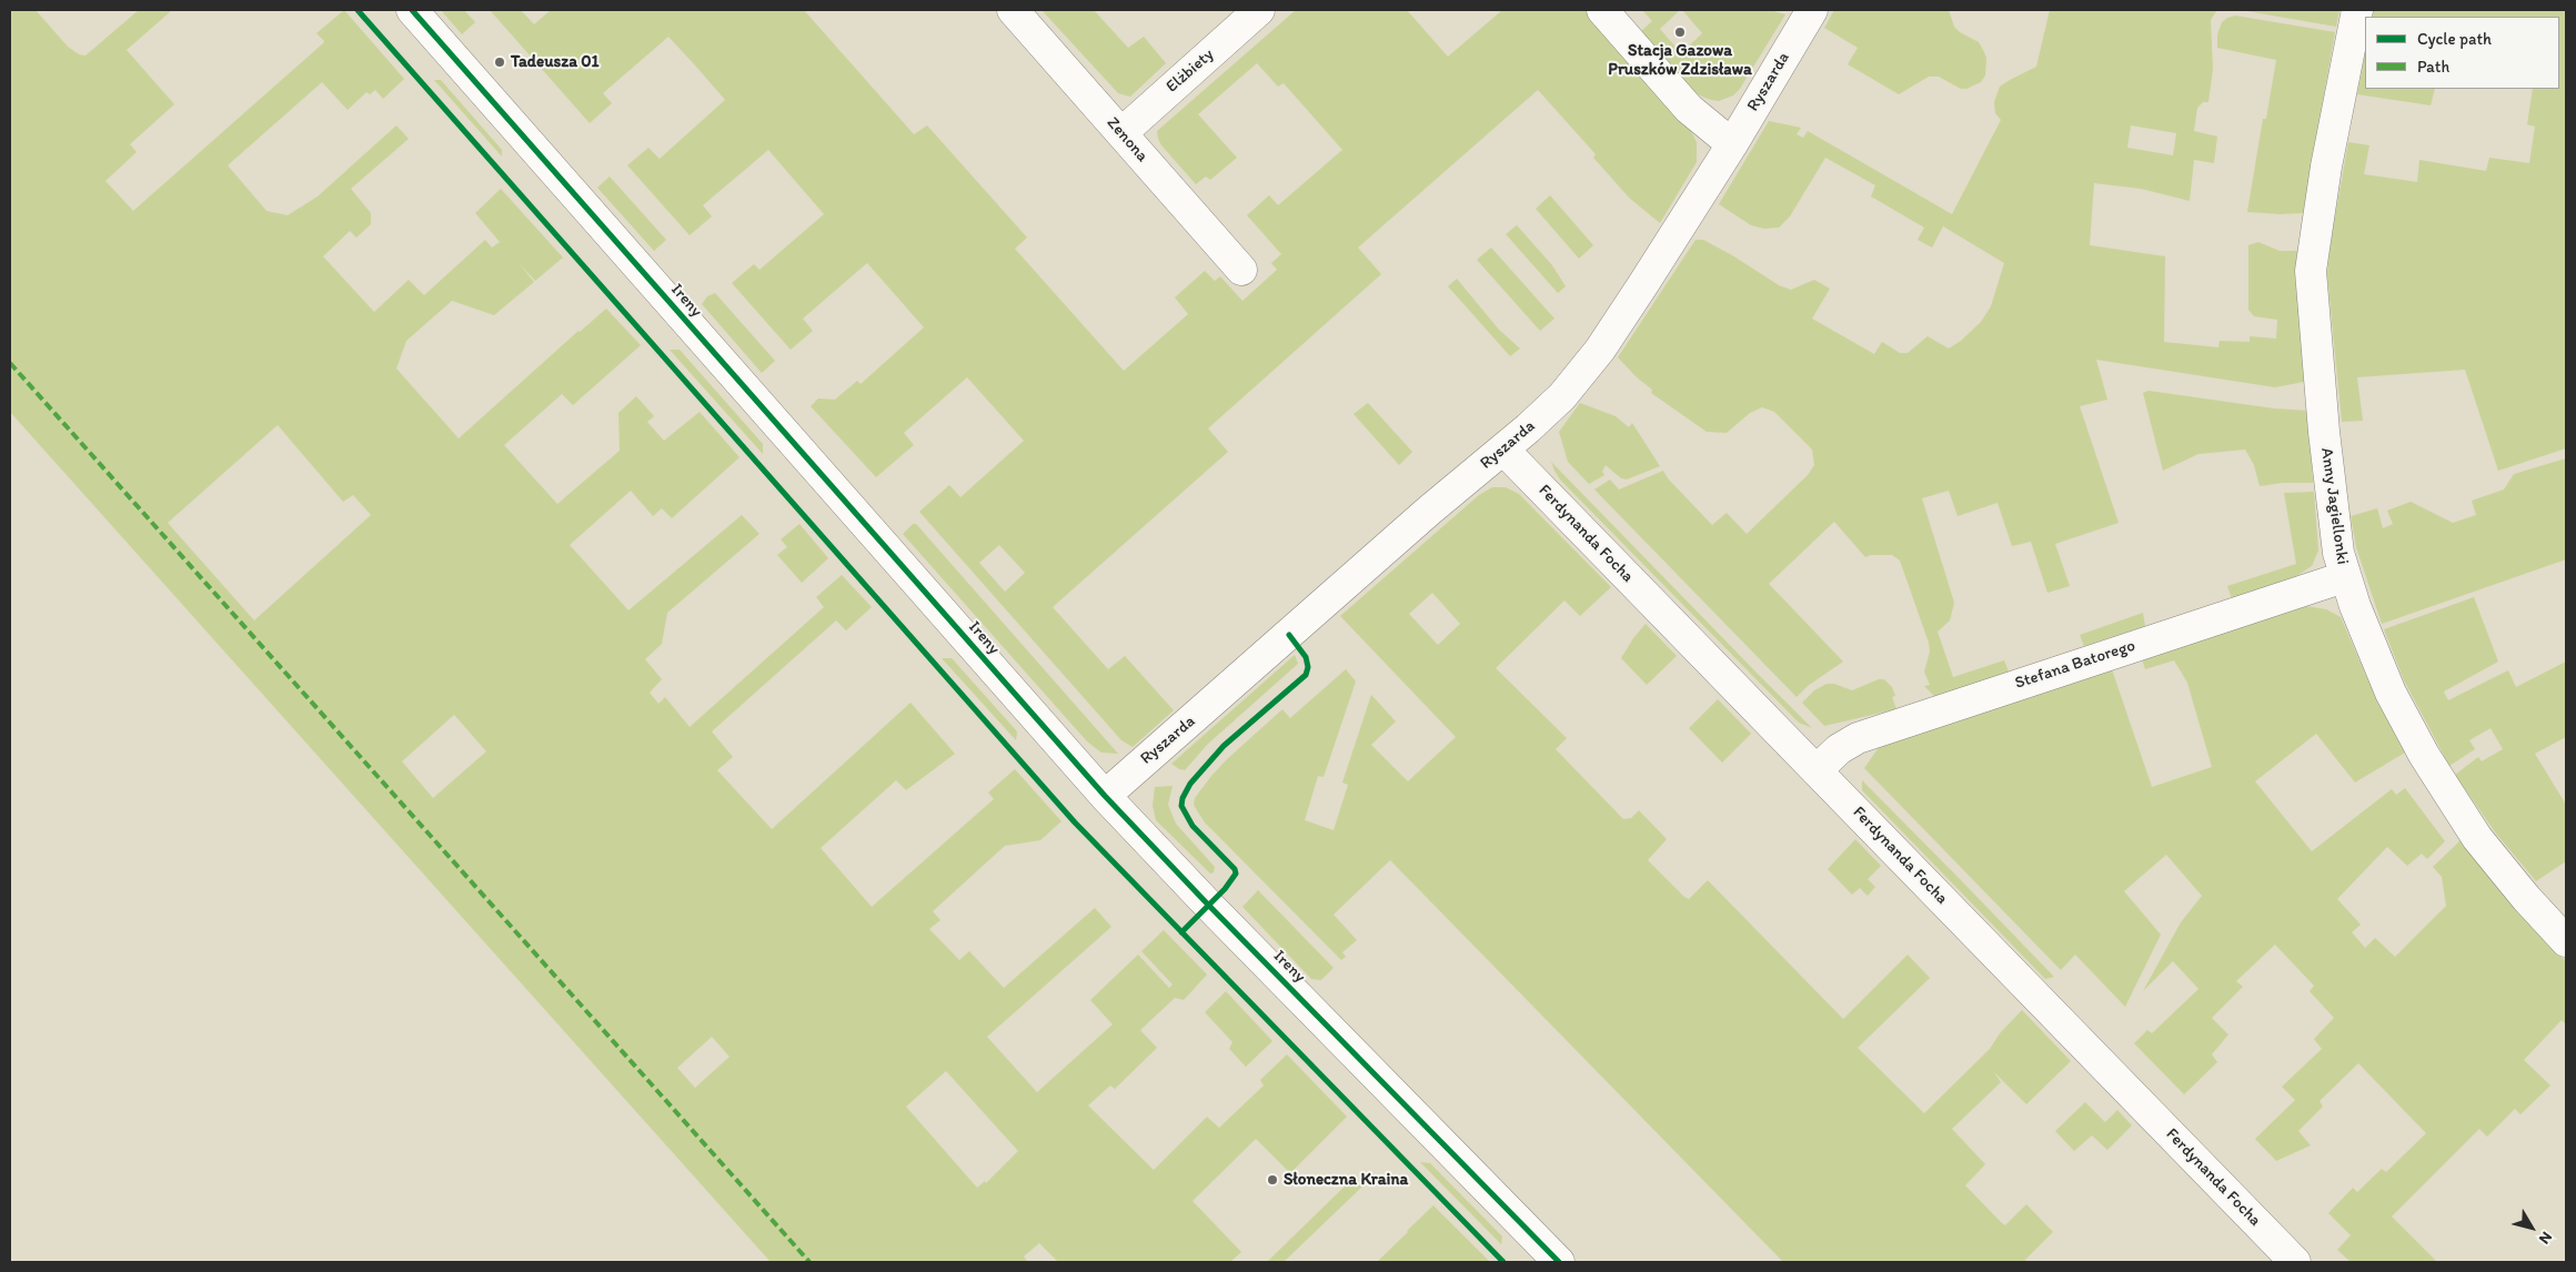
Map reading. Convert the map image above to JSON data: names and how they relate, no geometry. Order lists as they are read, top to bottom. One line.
{"streets":{"street":["Elżbiety","Ryszarda","Zenona","Ireny","Anny Jagiellonki","Ferdynanda Focha","Stefana Batorego"]},"crossings":[["Elżbiety","Zenona"],["Ryszarda","Ireny"],["Ryszarda","Ferdynanda Focha"],["Anny Jagiellonki","Stefana Batorego"],["Ferdynanda Focha","Stefana Batorego"]],"places":["Stacja Gazowa Pruszków Zdzisława","Tadeusza 01","Słoneczna Kraina"],"legend":["Cycle path","Path"],"north":"bottom right"}
